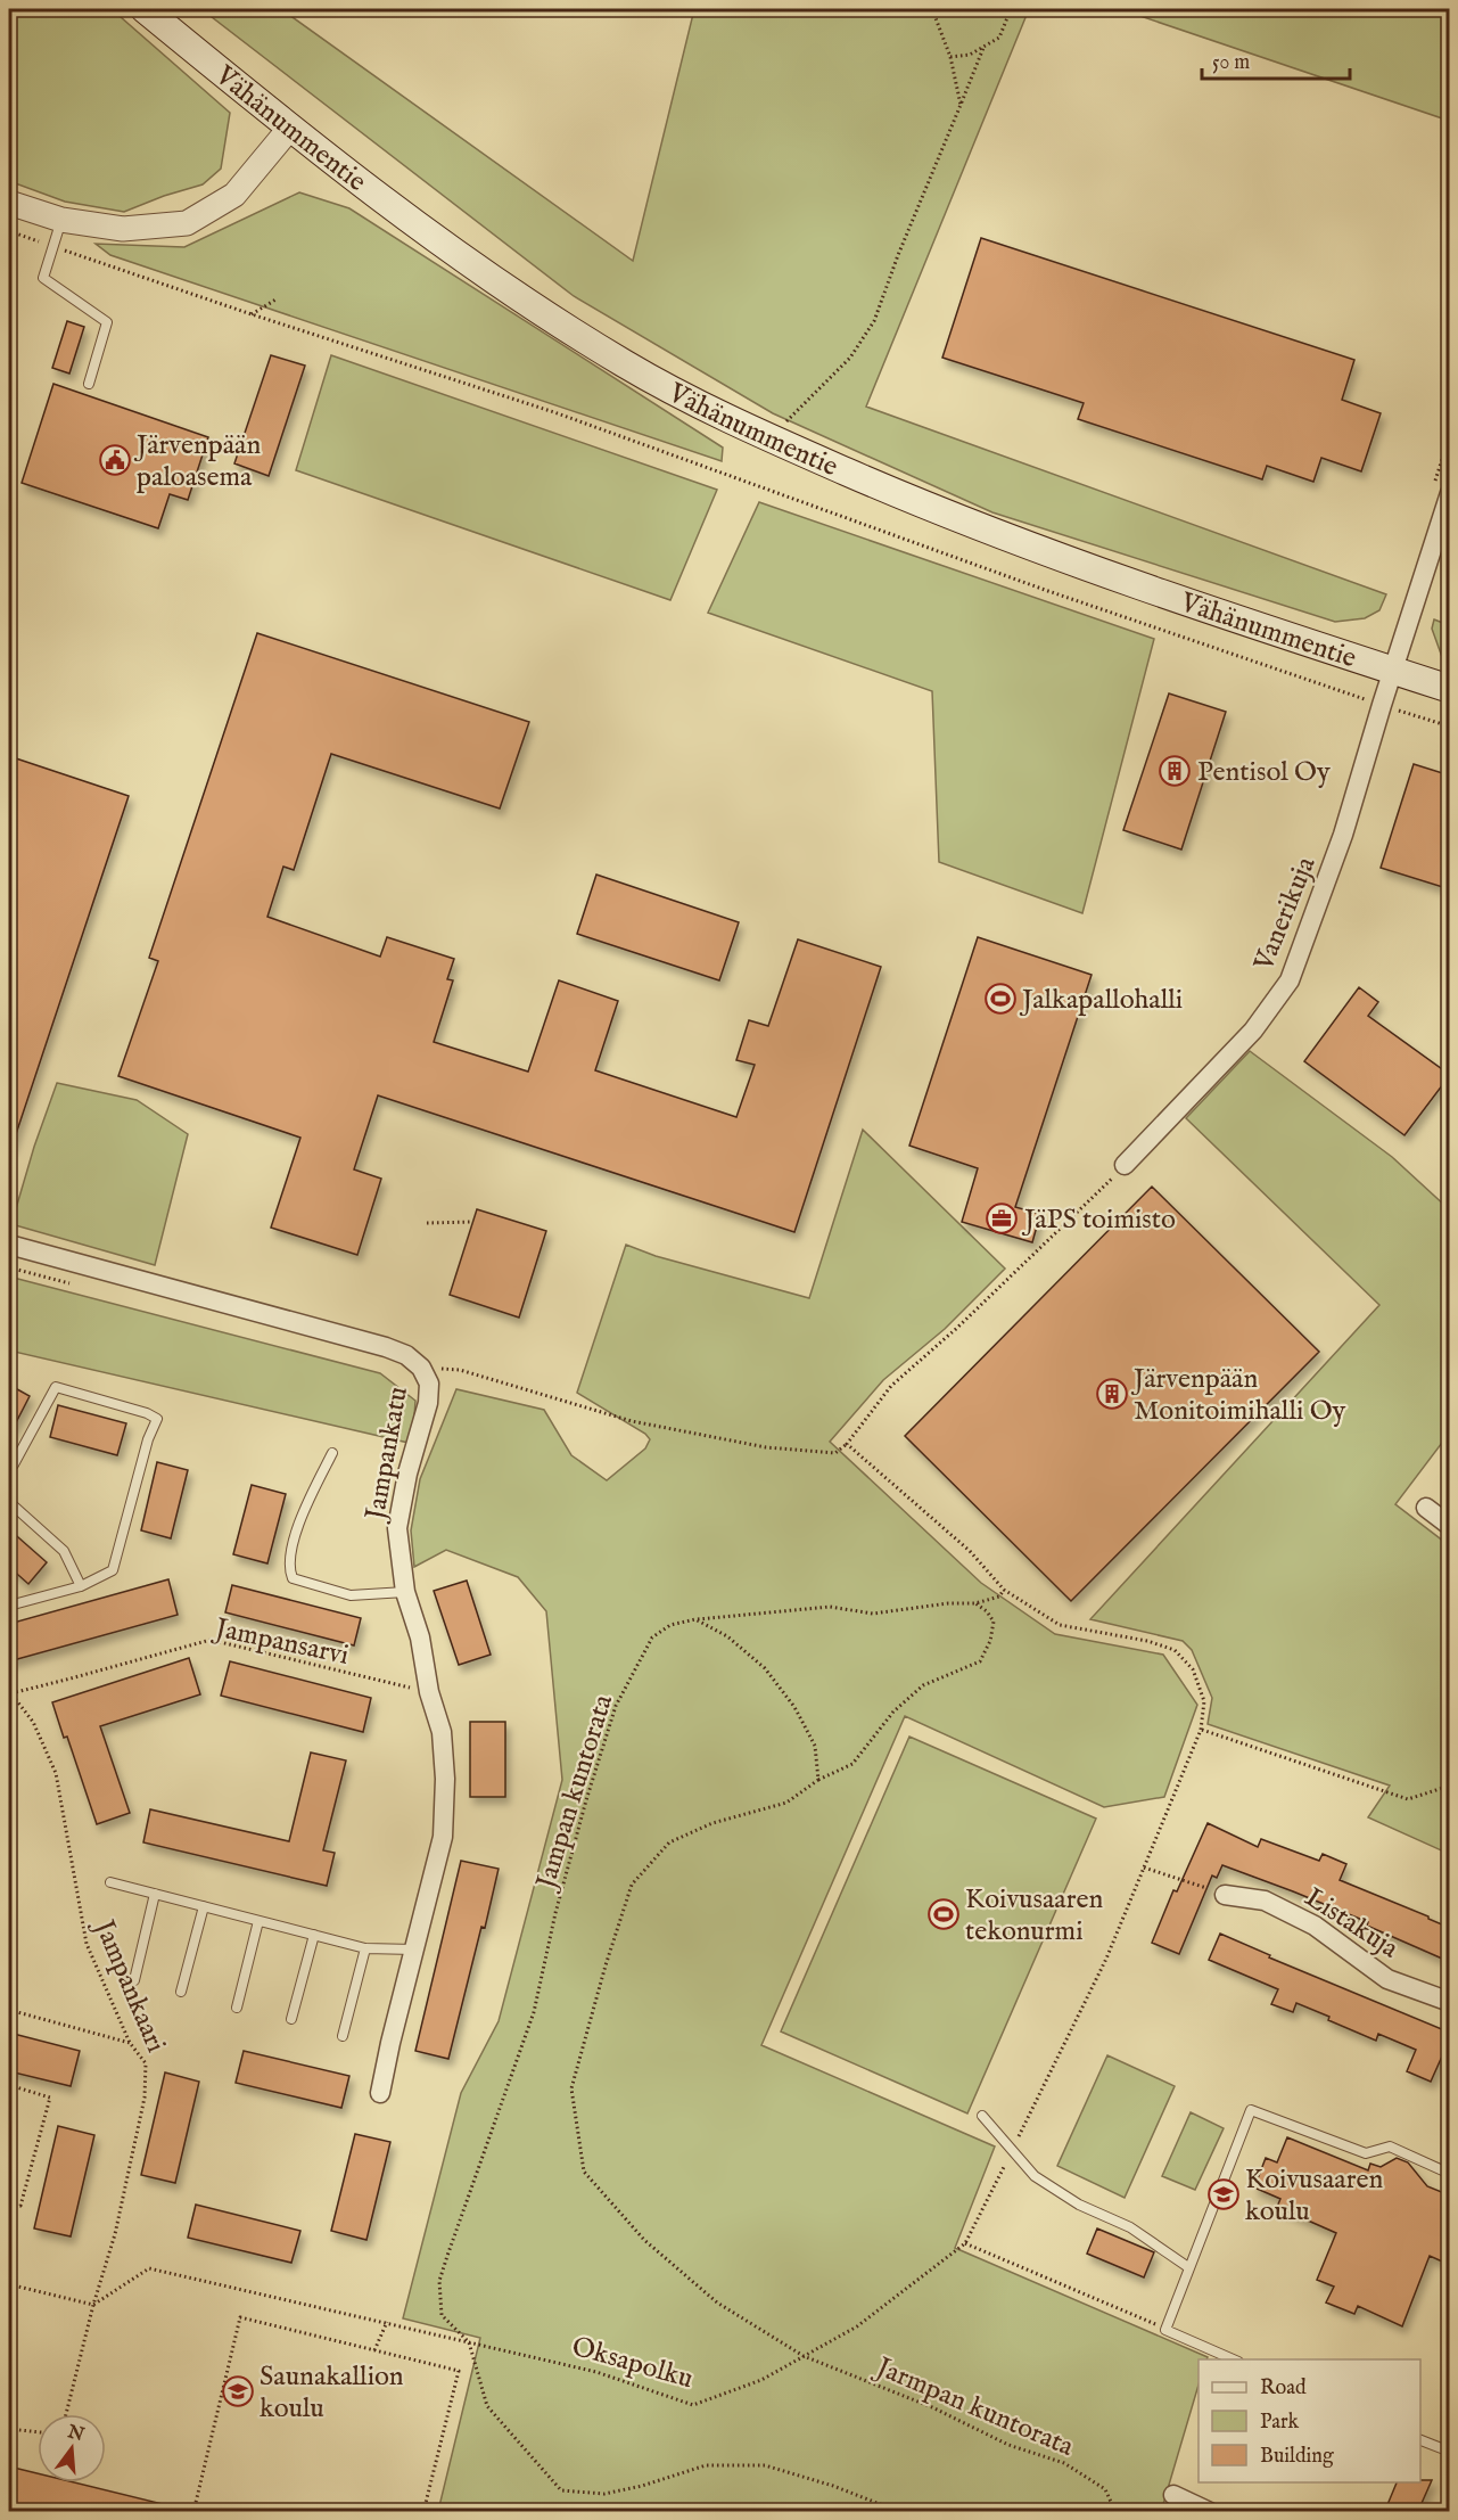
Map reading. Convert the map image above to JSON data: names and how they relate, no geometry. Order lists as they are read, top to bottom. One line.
{"streets":{"main road":["Vähänummentie"],"street":["Vanerikuja","Jampankatu","Listakuja"],"path":["Jampansarvi","Jampan kuntorata","Jampankaari","Oksapolku","Jarmpan kuntorata"]},"crossings":[["Vähänummentie","Vanerikuja"],["Jampankatu","Jampansarvi"],["Jampansarvi","Jampankaari"],["Jampan kuntorata","Oksapolku"],["Jampankaari","Oksapolku"],["Oksapolku","Jarmpan kuntorata"]],"places":{"public building":["Järvenpään paloasema"],"building":["Pentisol Oy","Järvenpään Monitoimihalli Oy"],"sports":["Jalkapallohalli","Koivusaaren tekonurmi"],"office":["JäPS toimisto"],"school or university":["Koivusaaren koulu","Saunakallion koulu"]},"legend":["Road","Park","Building"],"scale_bar":"50 m","north":"top"}
